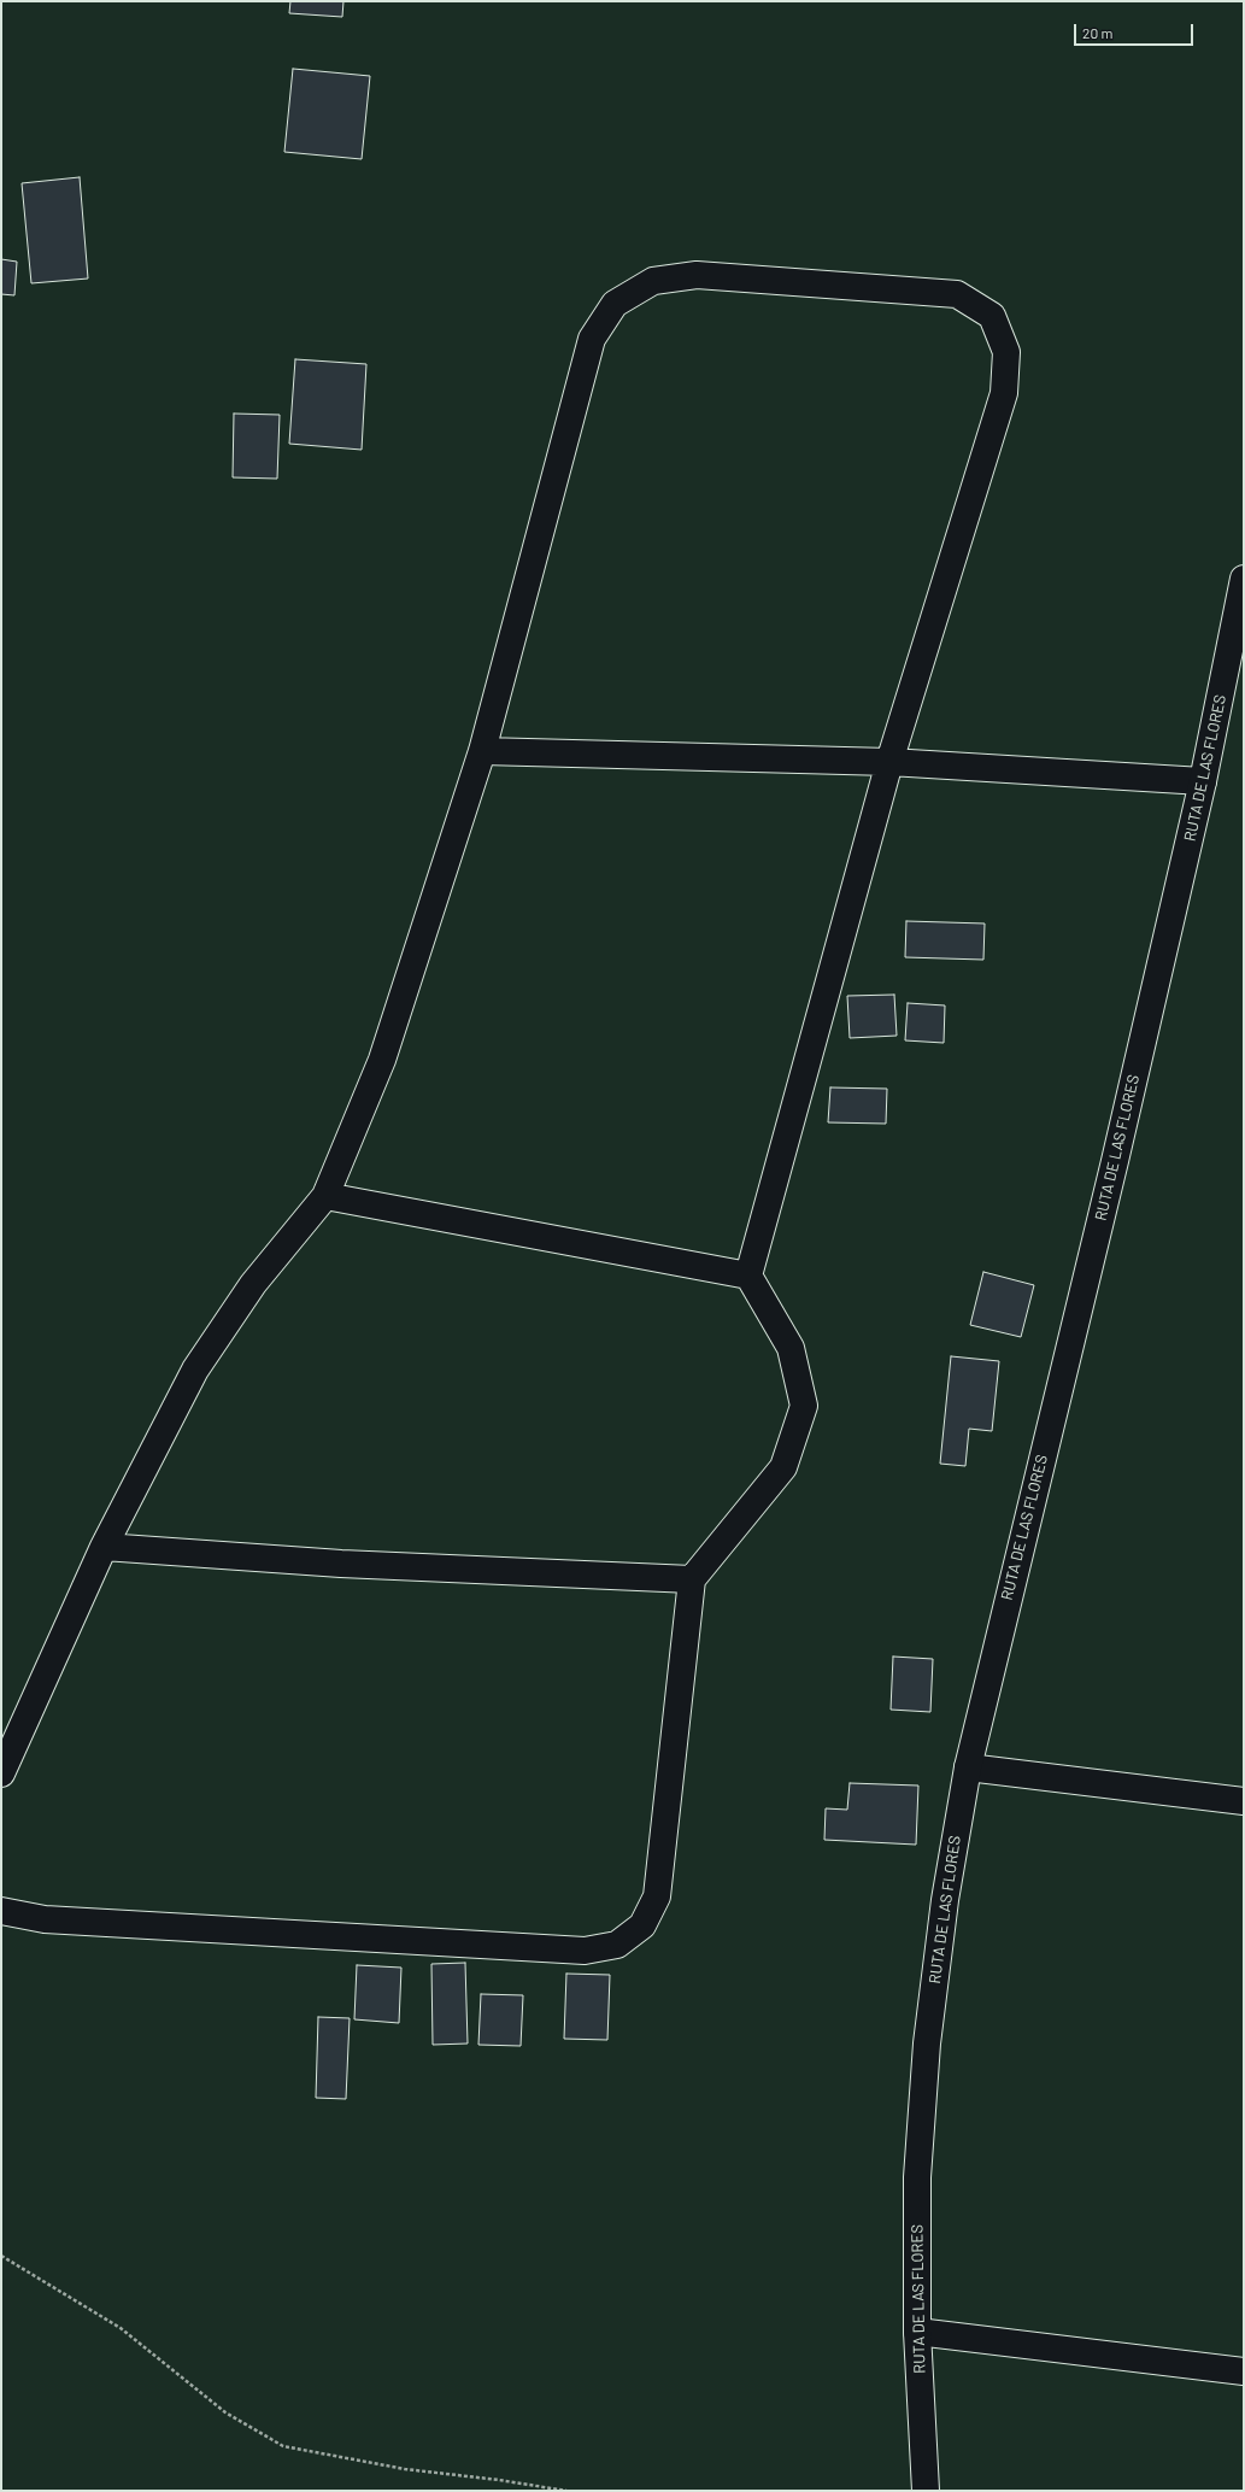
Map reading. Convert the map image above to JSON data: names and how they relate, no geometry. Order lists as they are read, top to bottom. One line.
{"streets":{"street":["RUTA DE LAS FLORES"]},"scale_bar":"20 m"}
